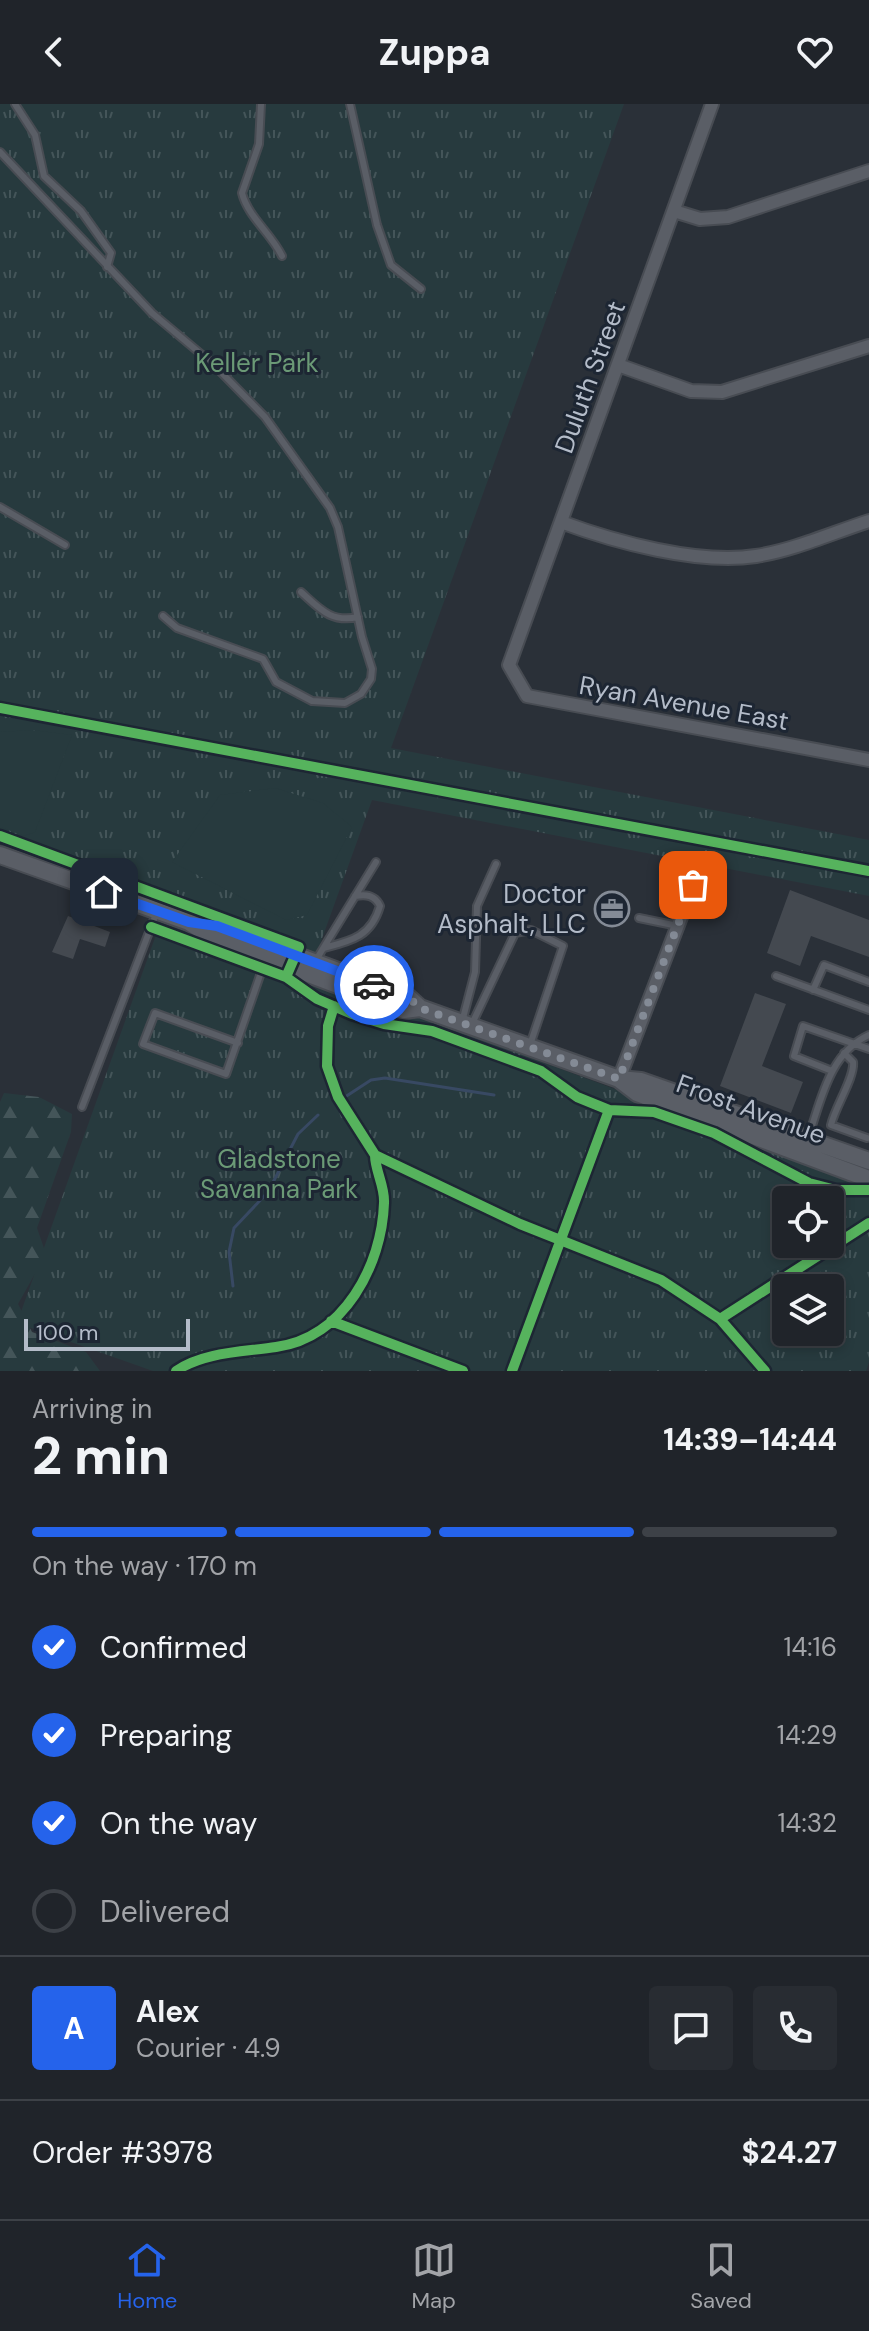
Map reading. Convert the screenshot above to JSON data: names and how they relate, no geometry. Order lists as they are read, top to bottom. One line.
{"streets":{"street":["Duluth Street","Ryan Avenue East","Frost Avenue"]},"crossings":[["Duluth Street","Ryan Avenue East"]],"parks":["Keller Park","Gladstone Savanna Park"],"places":{"office":["Doctor Asphalt, LLC"]},"scale_bar":"100 m","page":{"header":"Zuppa","scale":"100 m","heading":["2 min","Arriving in","14:39–14:44"],"panel":["Alex","Courier · 4.9","Order #3978","$24.27"],"bar":"On the way · 170 m","list":[["Confirmed","14:16"],["Preparing","14:29"],["On the way","14:32"],"Delivered"],"round":"A","tabs":["Home","Map","Saved"]}}
